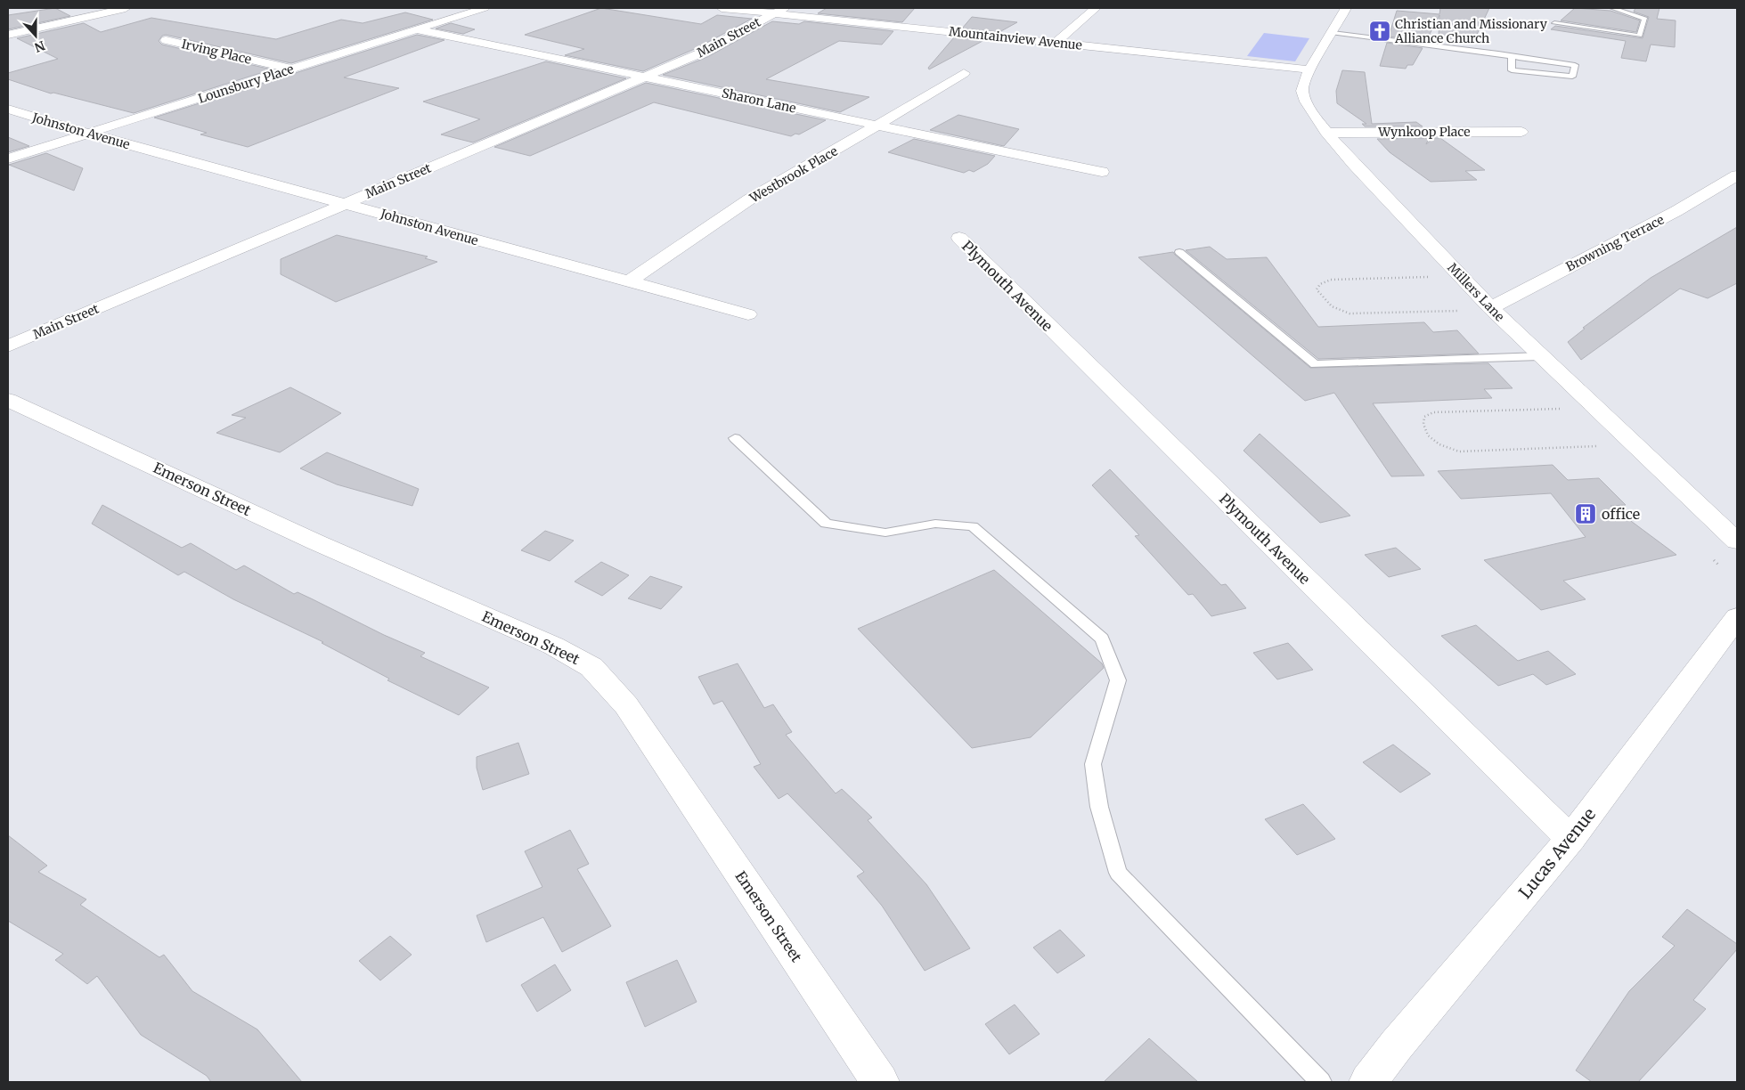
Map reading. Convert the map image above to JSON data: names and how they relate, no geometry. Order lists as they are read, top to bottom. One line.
{"streets":{"street":["Main Street","Mountainview Avenue","Irving Place","Lounsbury Place","Sharon Lane","Johnston Avenue","Wynkoop Place","Westbrook Place","Browning Terrace","Plymouth Avenue","Millers Lane","Emerson Street","Lucas Avenue"]},"crossings":[["Main Street","Mountainview Avenue"],["Main Street","Sharon Lane"],["Main Street","Johnston Avenue"],["Mountainview Avenue","Millers Lane"],["Irving Place","Lounsbury Place"],["Lounsbury Place","Sharon Lane"],["Lounsbury Place","Johnston Avenue"],["Sharon Lane","Westbrook Place"],["Johnston Avenue","Westbrook Place"],["Wynkoop Place","Millers Lane"],["Browning Terrace","Millers Lane"],["Plymouth Avenue","Lucas Avenue"]],"places":{"church":["Christian and Missionary Alliance Church"],"building":["office"]},"north":"bottom"}
